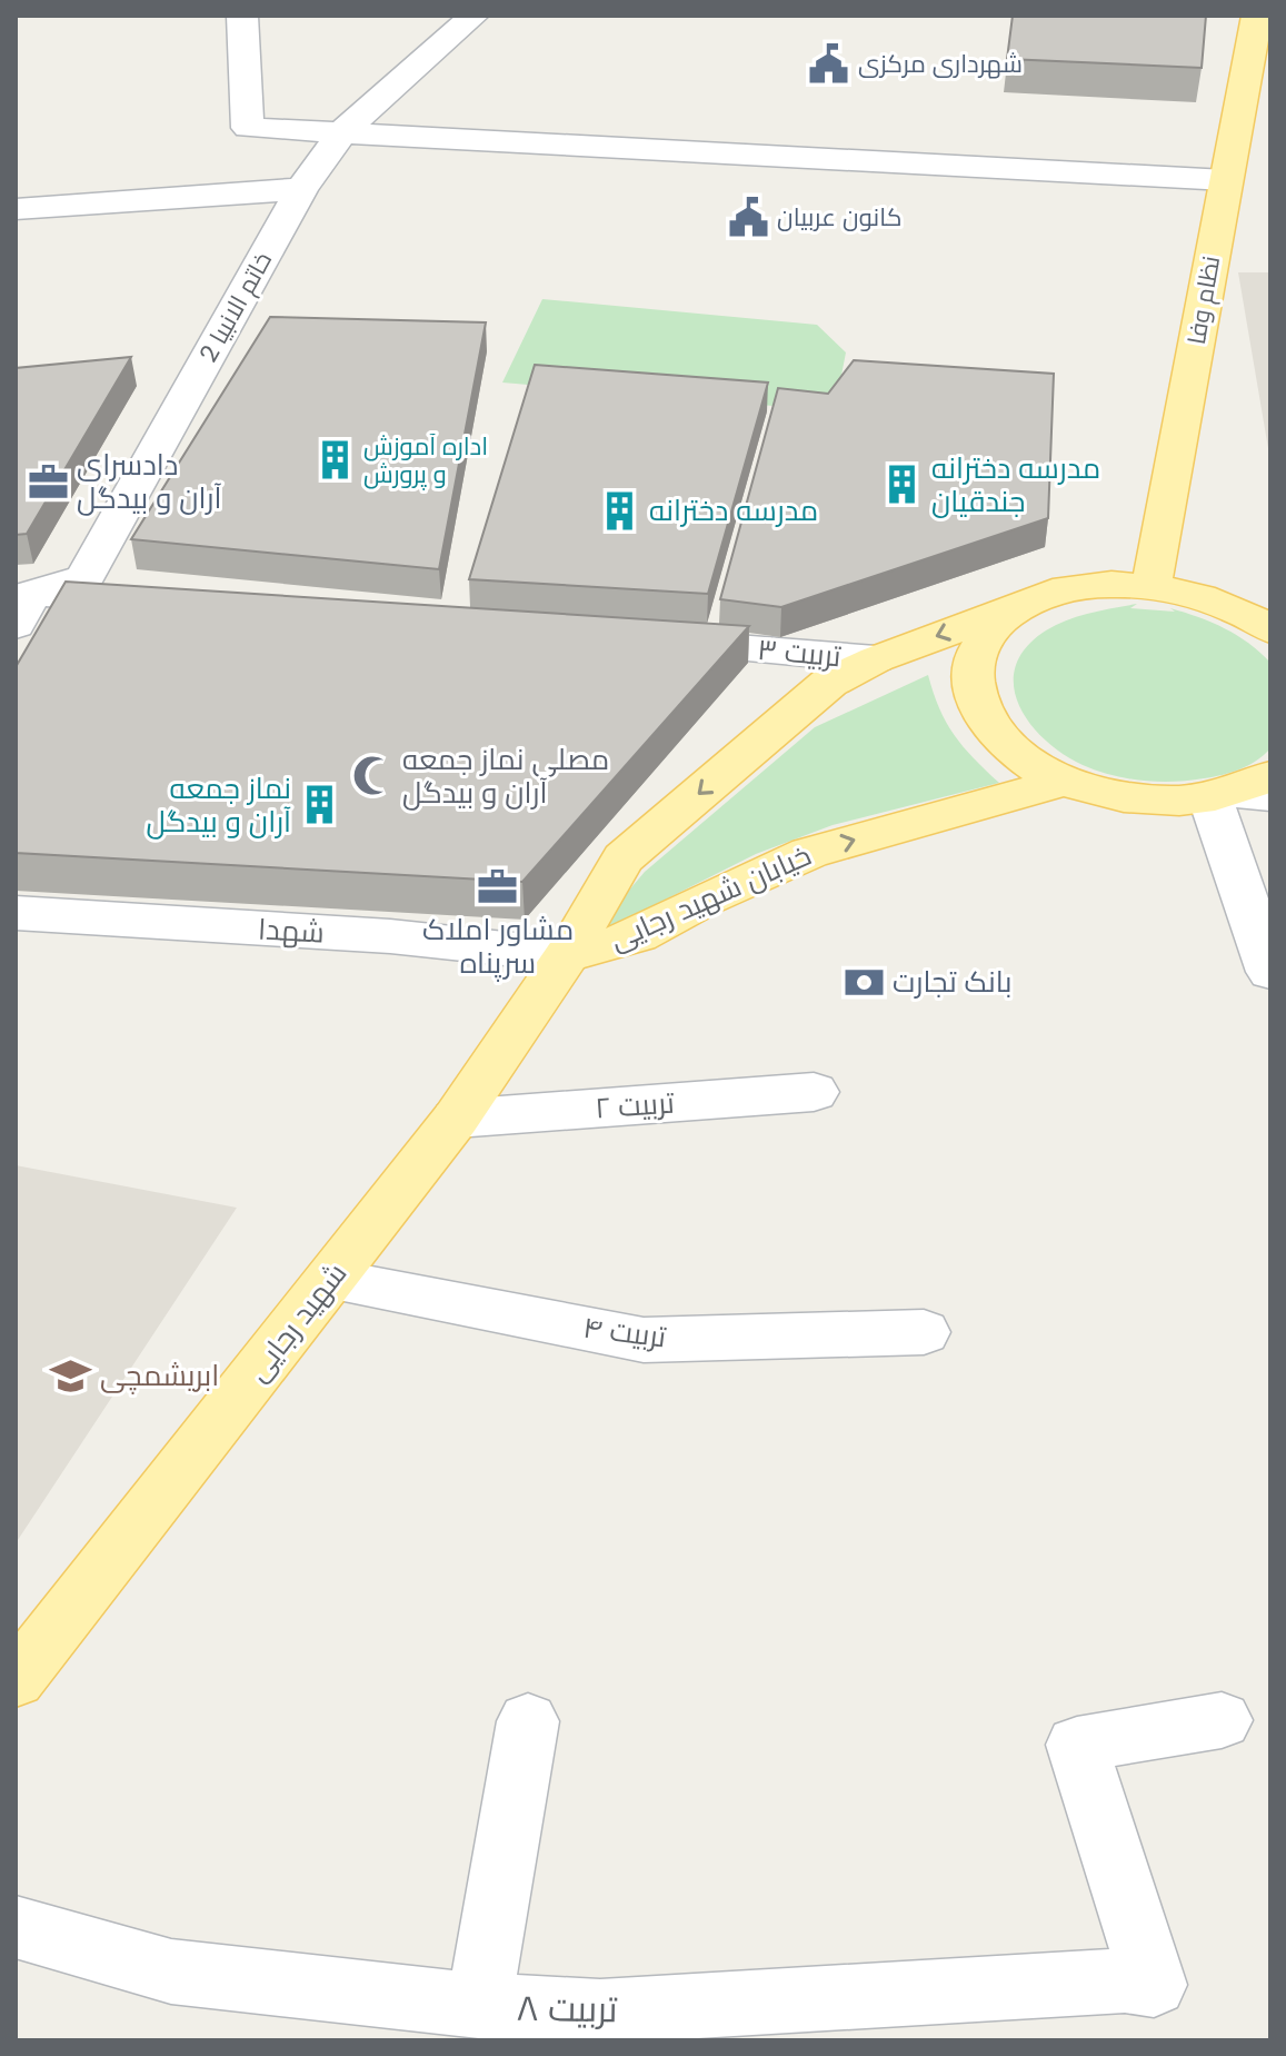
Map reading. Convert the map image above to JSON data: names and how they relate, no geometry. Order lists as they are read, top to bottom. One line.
{"streets":{"main road":["نظام وفا","خیابان شهید رجایی","شهید رجایی"],"street":["خاتم الانبیا 2","تربیت ۳","شهدا","تربیت ۲","تربیت ۴","تربیت ۸"]},"crossings":[["نظام وفا","خیابان شهید رجایی"],["تربیت ۳","خیابان شهید رجایی"],["خیابان شهید رجایی","شهدا"],["خیابان شهید رجایی","شهید رجایی"],["شهدا","شهید رجایی"],["تربیت ۲","شهید رجایی"],["شهید رجایی","تربیت ۴"]],"places":{"public building":["شهرداری مرکزی","کانون عربیان"],"building":["اداره آموزش و پرورش","مدرسه دخترانه جندقیان","مدرسه دخترانه","نماز جمعه آران و بیدگل"],"office":["دادسرای آران و بیدگل","مشاور املاک سرپناه"],"mosque":["مصلی نماز جمعه آران و بیدگل"],"bank":["بانک تجارت"],"school or university":["ابریشمچی"]}}
